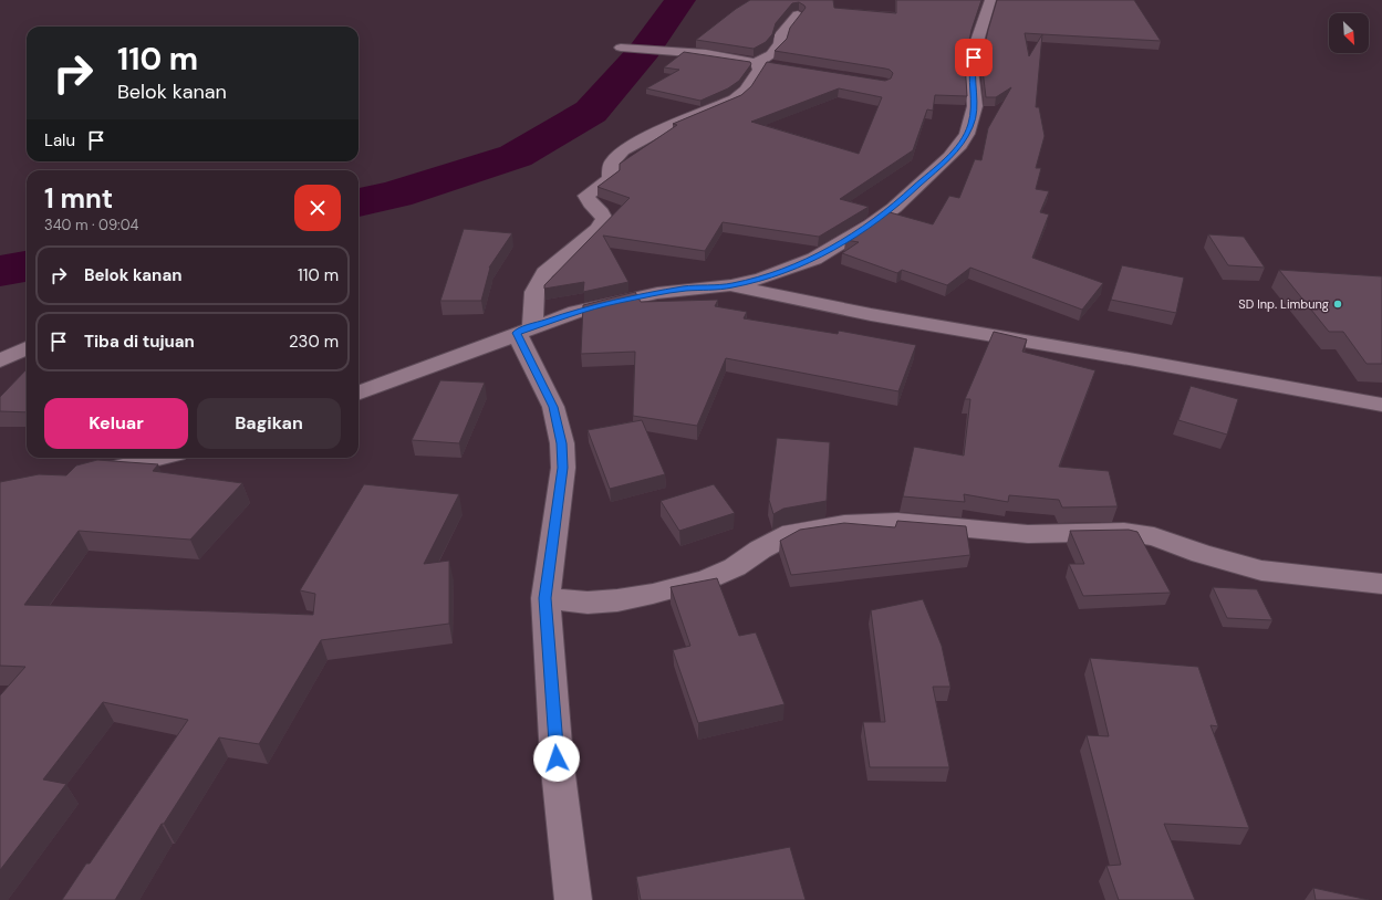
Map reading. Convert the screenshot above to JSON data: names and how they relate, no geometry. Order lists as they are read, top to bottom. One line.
{"places":["SD Inp. Limbung"],"north":"bottom right","page":{"turn":["110 m","Belok kanan"],"then":"Lalu","heading":["1 mnt","340 m · 09:04"],"list":[{"name":"Belok kanan","value":"110 m"},{"name":"Tiba di tujuan","value":"230 m"}],"buttons":["Keluar","Bagikan"]}}
